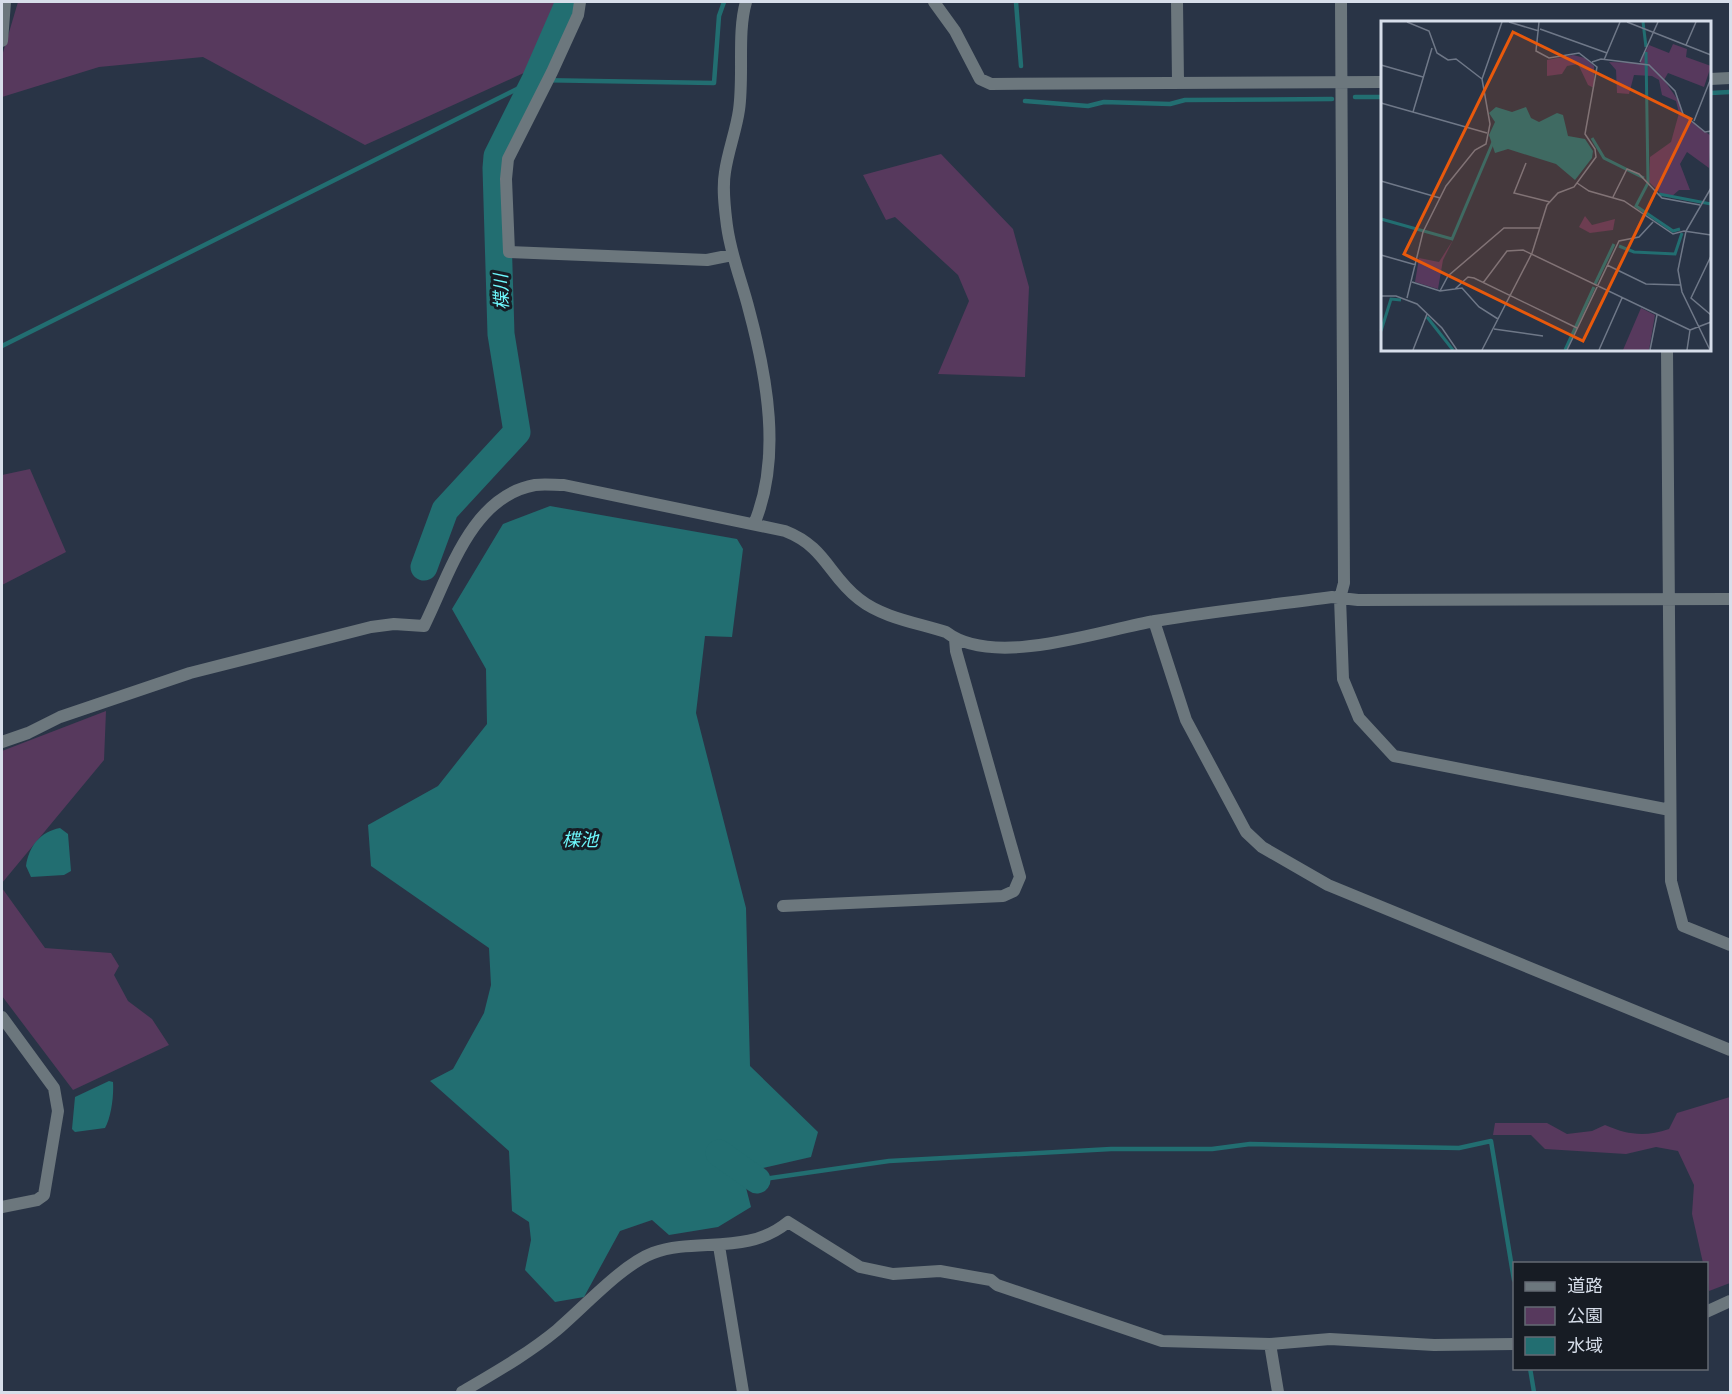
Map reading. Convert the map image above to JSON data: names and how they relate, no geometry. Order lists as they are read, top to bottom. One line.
{"water":["楪川","楪池"],"legend":["道路","公園","水域"]}
